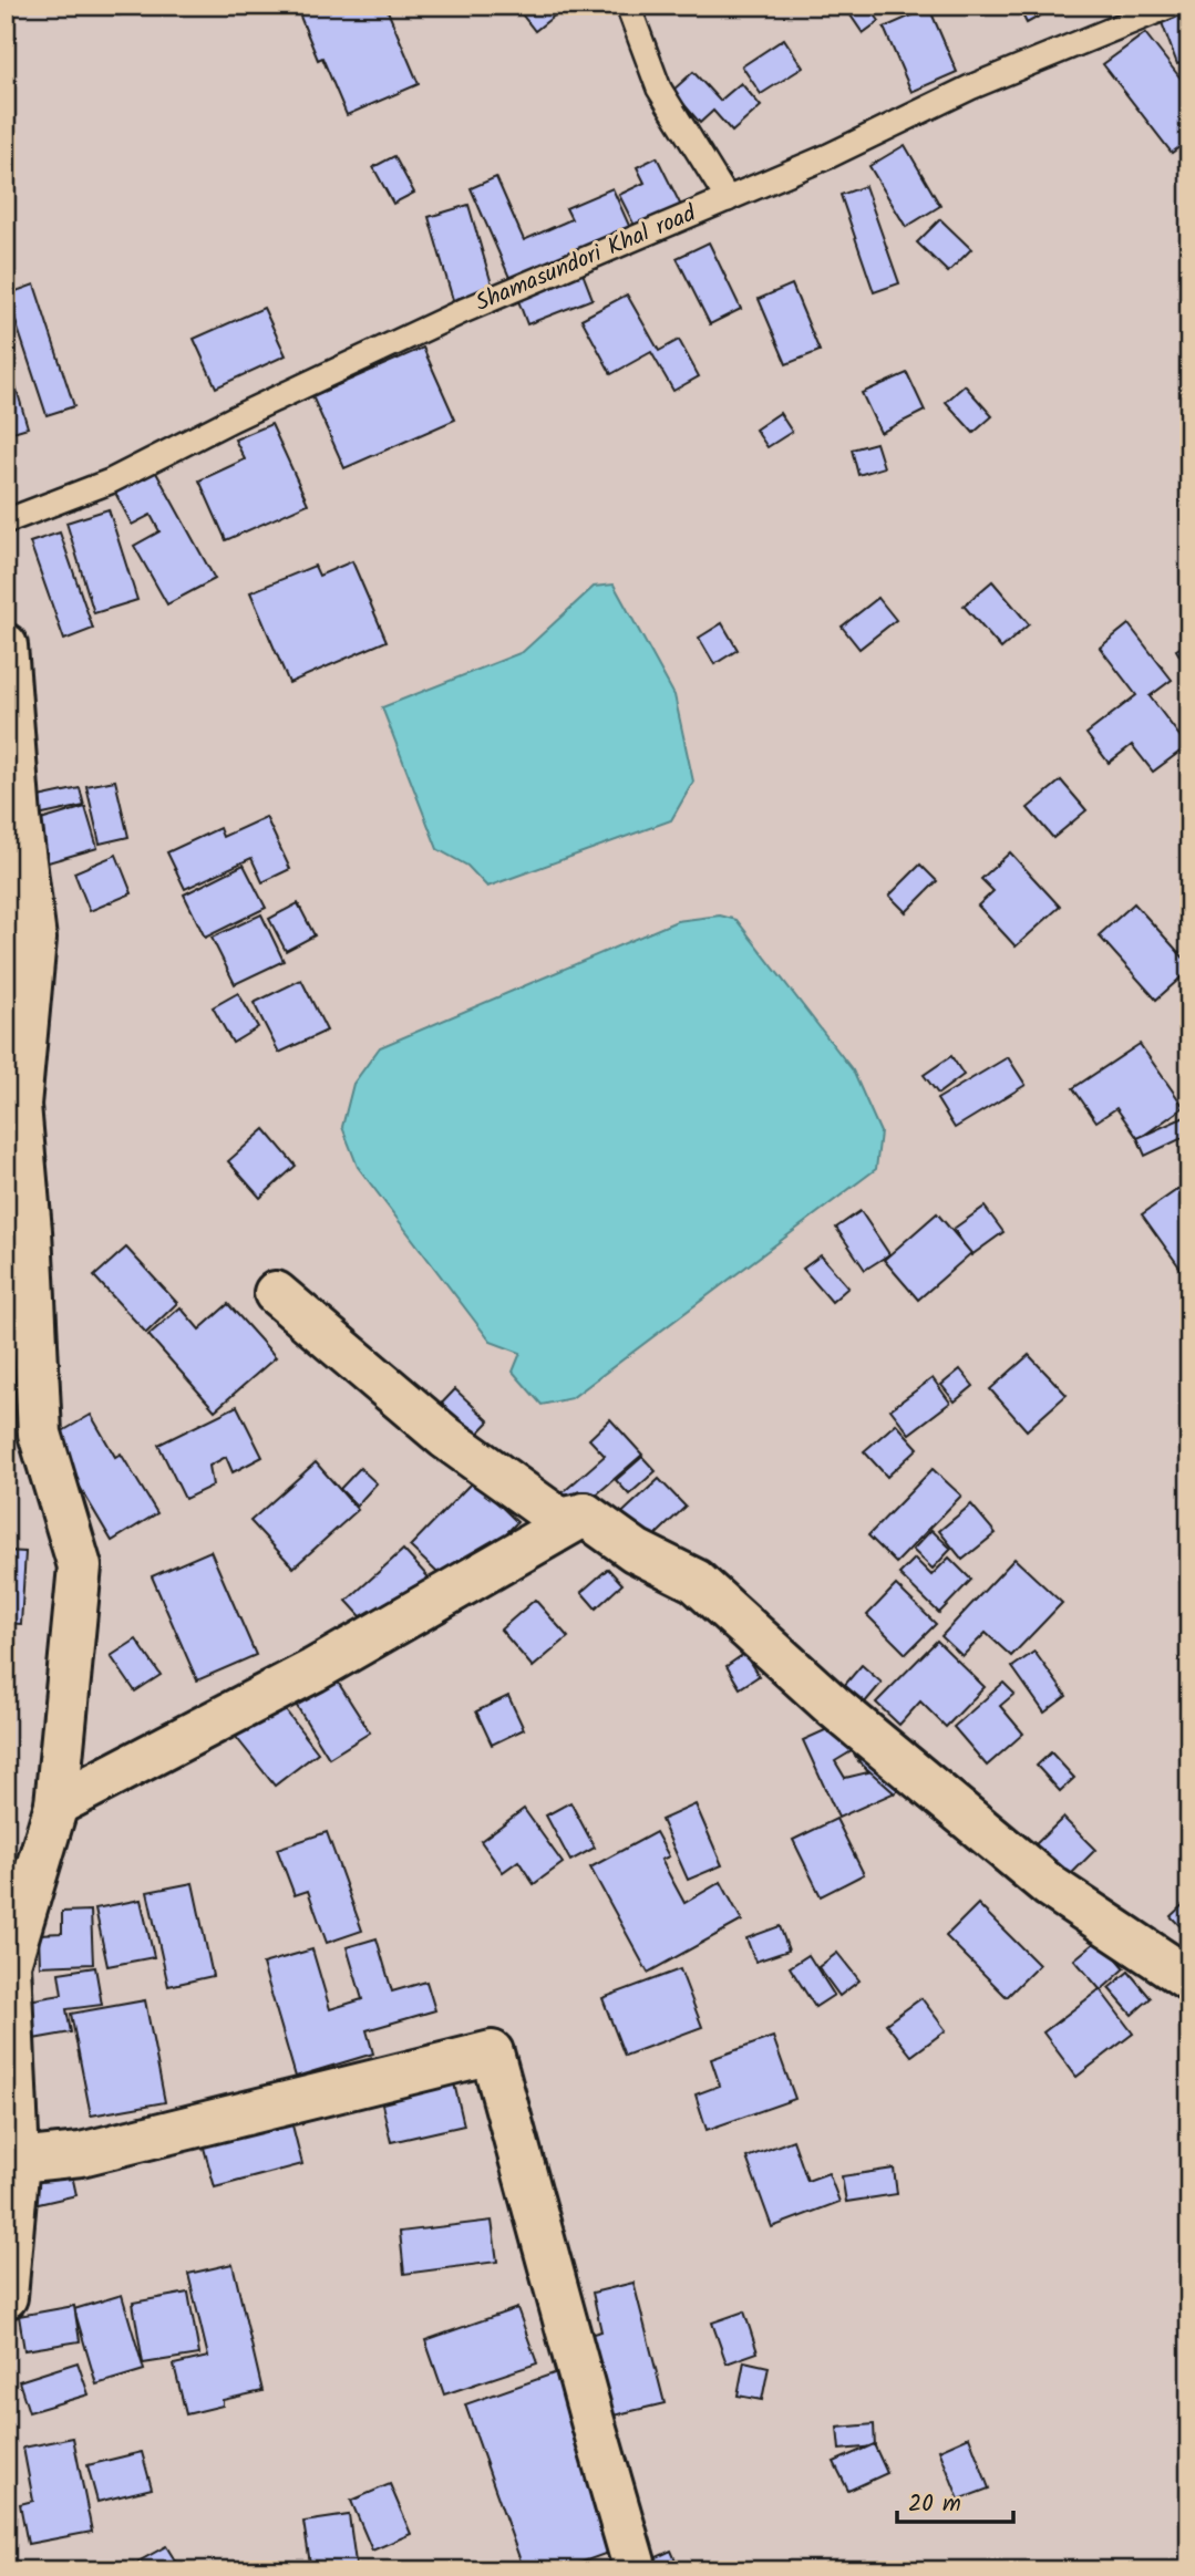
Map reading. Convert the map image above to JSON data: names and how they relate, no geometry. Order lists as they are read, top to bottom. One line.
{"streets":{"lane":["Shamasundori Khal road"]},"scale_bar":"20 m"}
